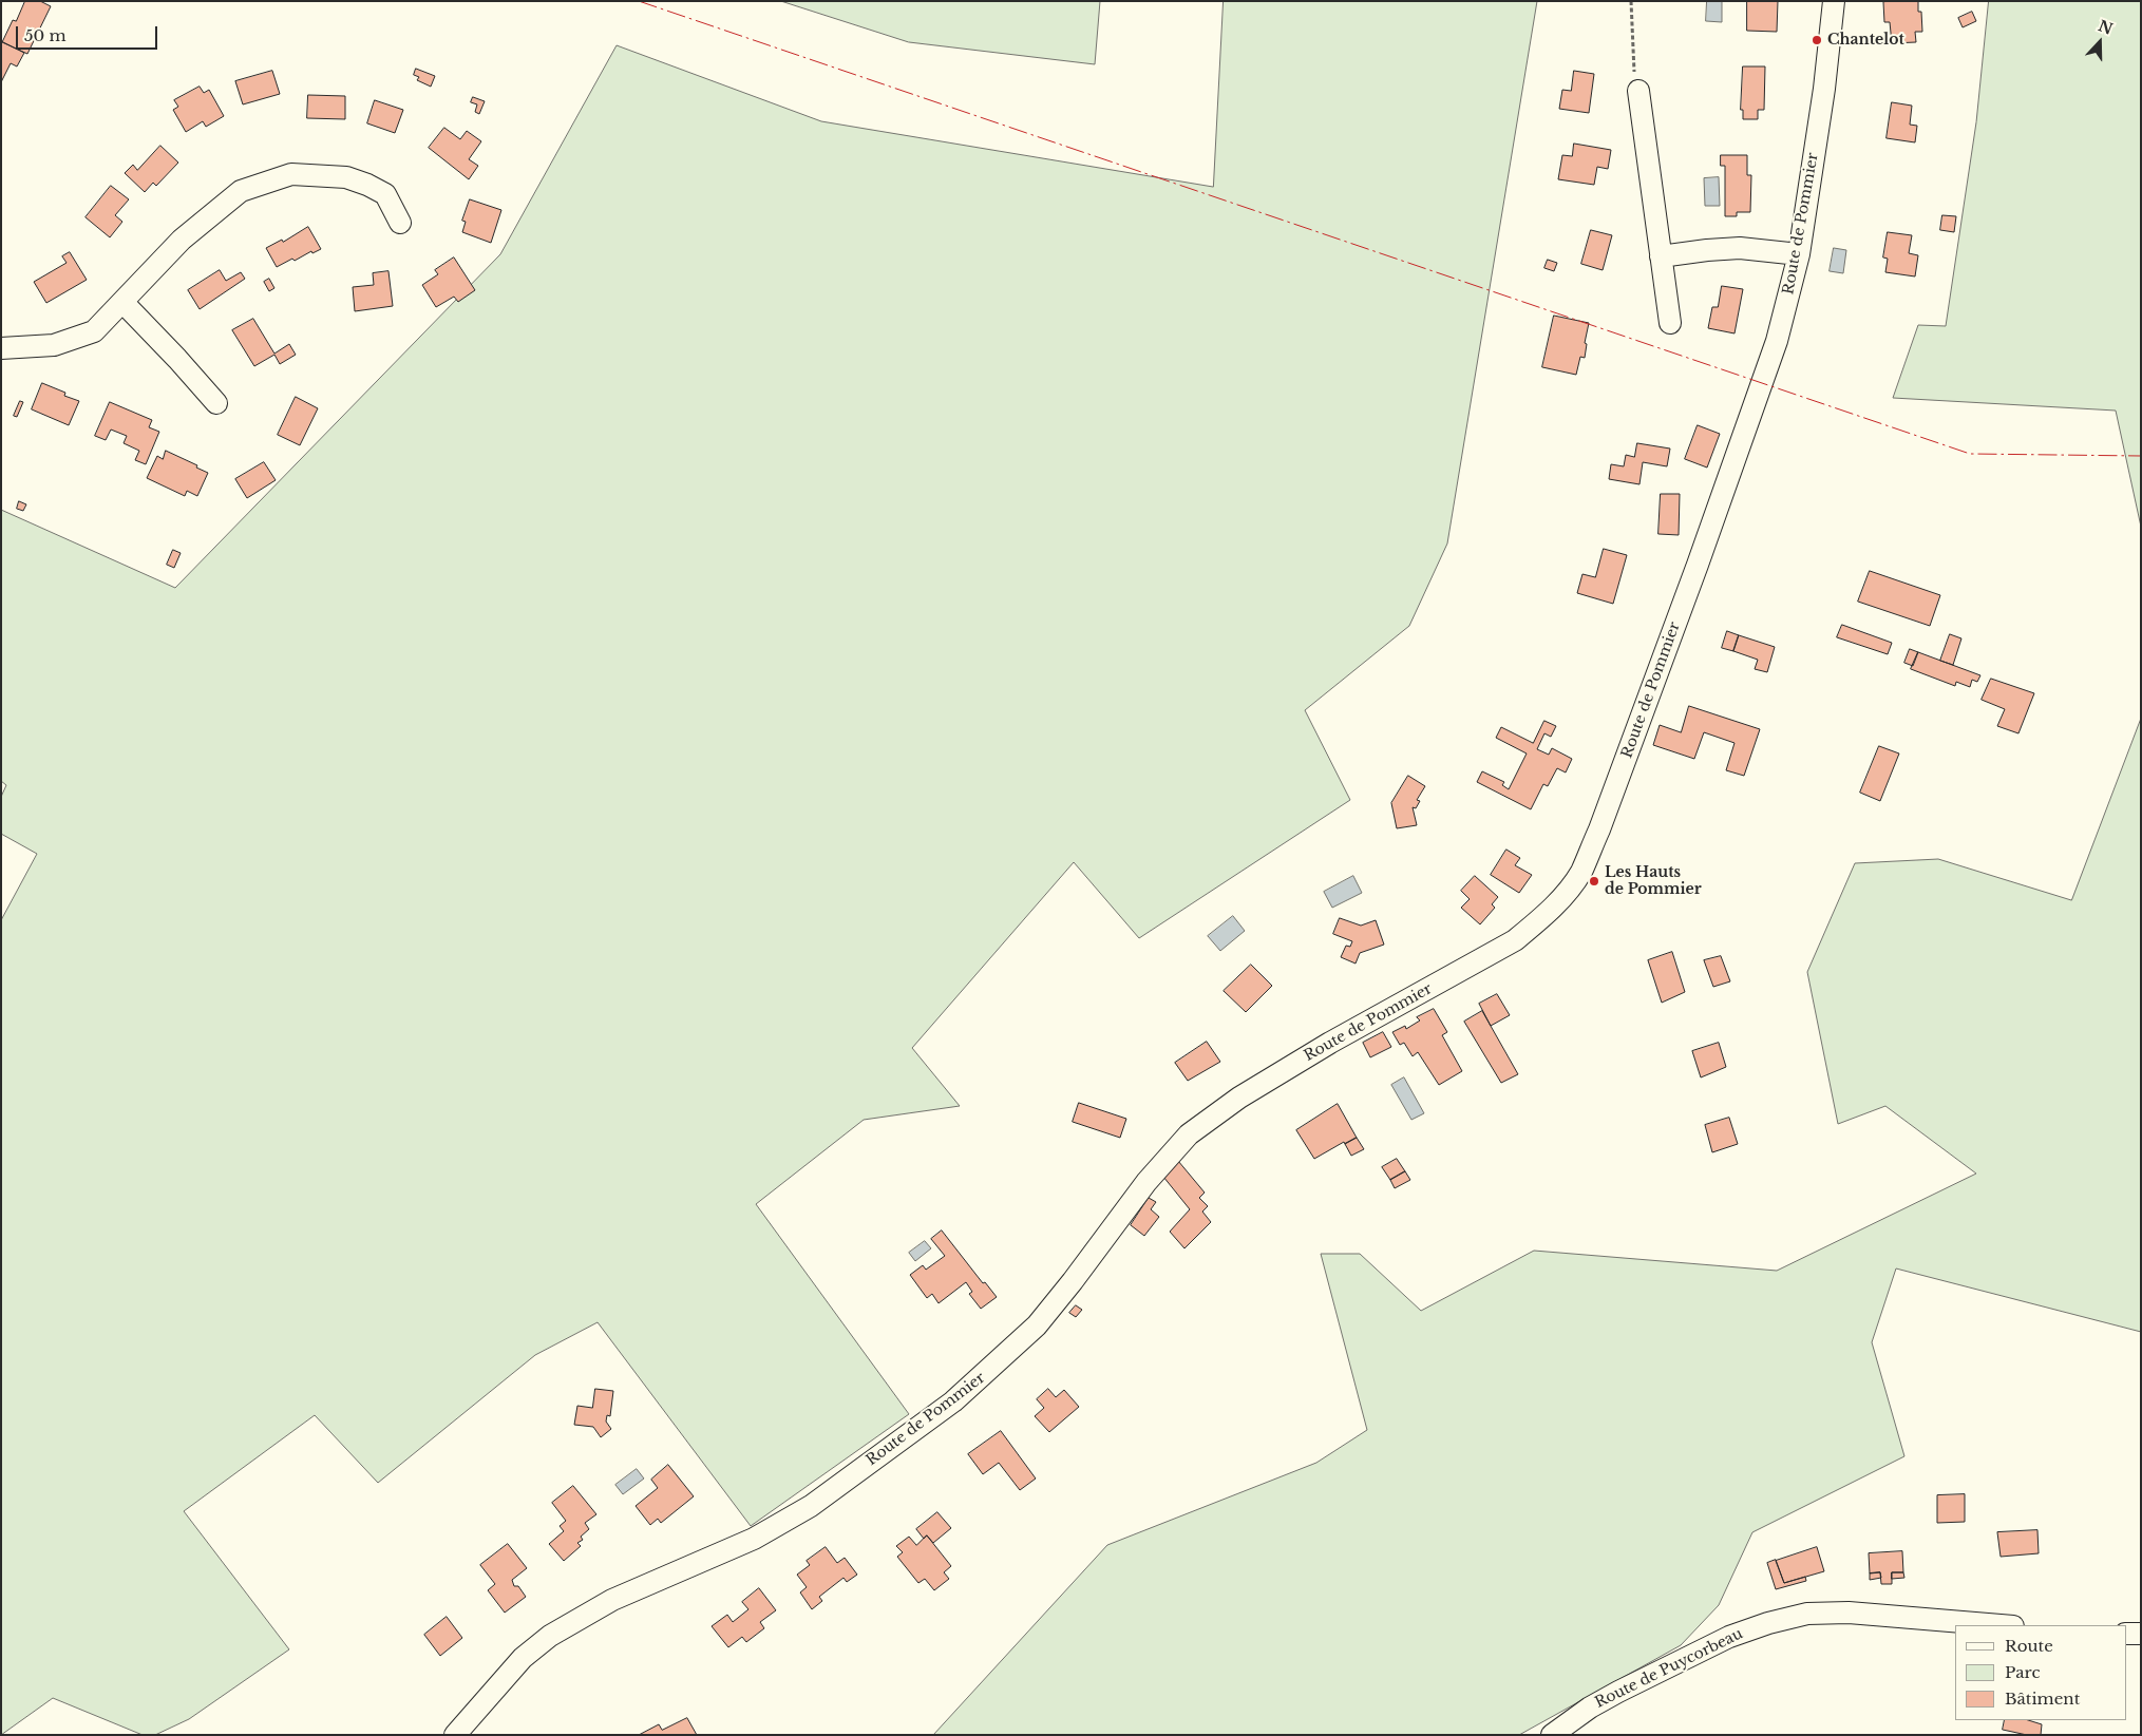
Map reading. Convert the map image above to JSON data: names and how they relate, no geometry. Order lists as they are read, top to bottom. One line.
{"streets":{"street":["Route de Pommier","Route de Puycorbeau"]},"places":["Chantelot","Les Hauts de Pommier"],"legend":["Route","Parc","Bâtiment"],"scale_bar":"50 m","north":"top"}
